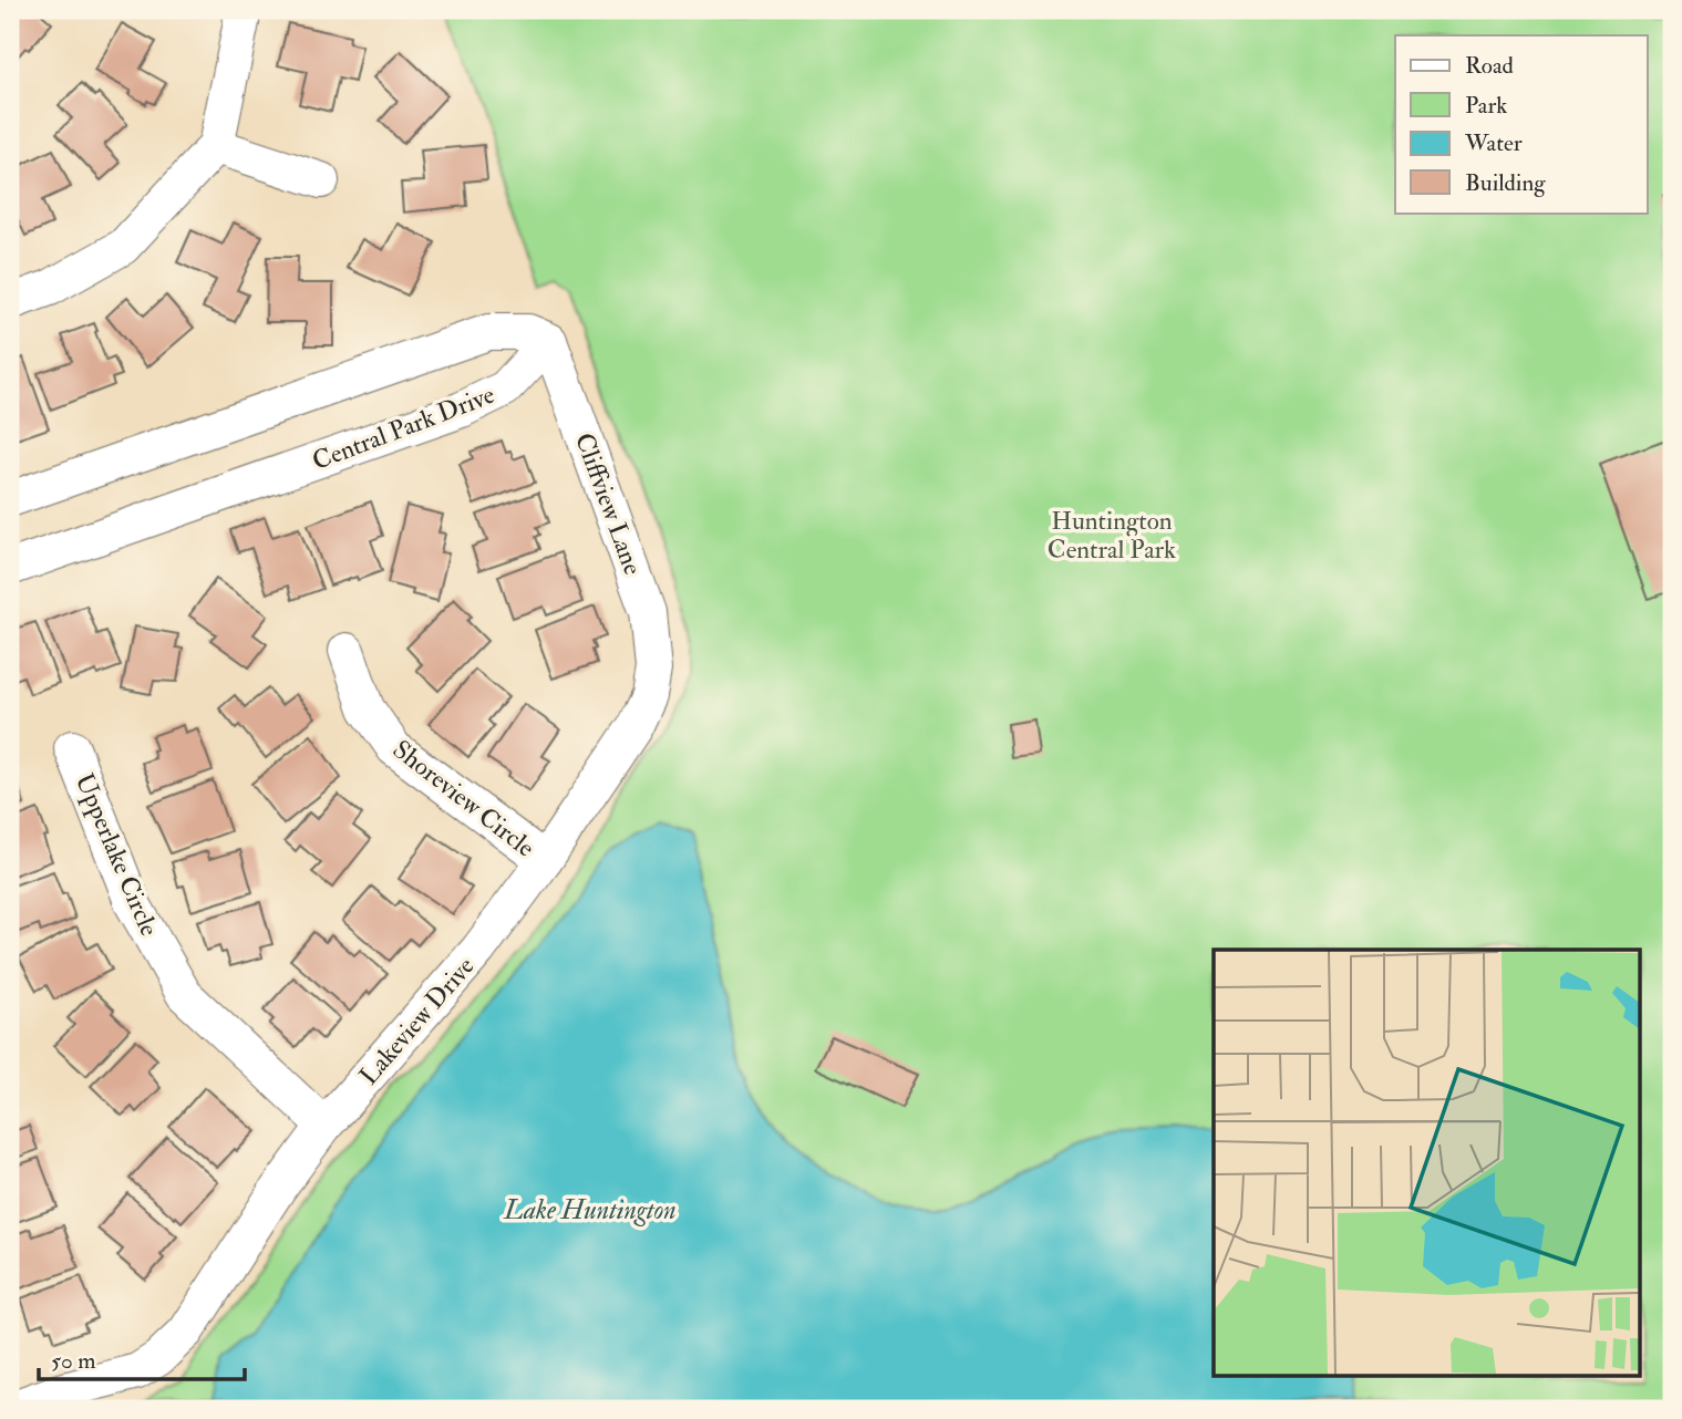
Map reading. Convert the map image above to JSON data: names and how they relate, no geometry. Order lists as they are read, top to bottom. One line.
{"streets":{"street":["Central Park Drive","Cliffview Lane","Shoreview Circle","Upperlake Circle","Lakeview Drive"]},"crossings":[["Central Park Drive","Cliffview Lane"],["Cliffview Lane","Lakeview Drive"],["Shoreview Circle","Lakeview Drive"],["Upperlake Circle","Lakeview Drive"]],"water":["Lake Huntington"],"parks":["Huntington Central Park"],"legend":["Road","Park","Water","Building"],"scale_bar":"50 m"}
